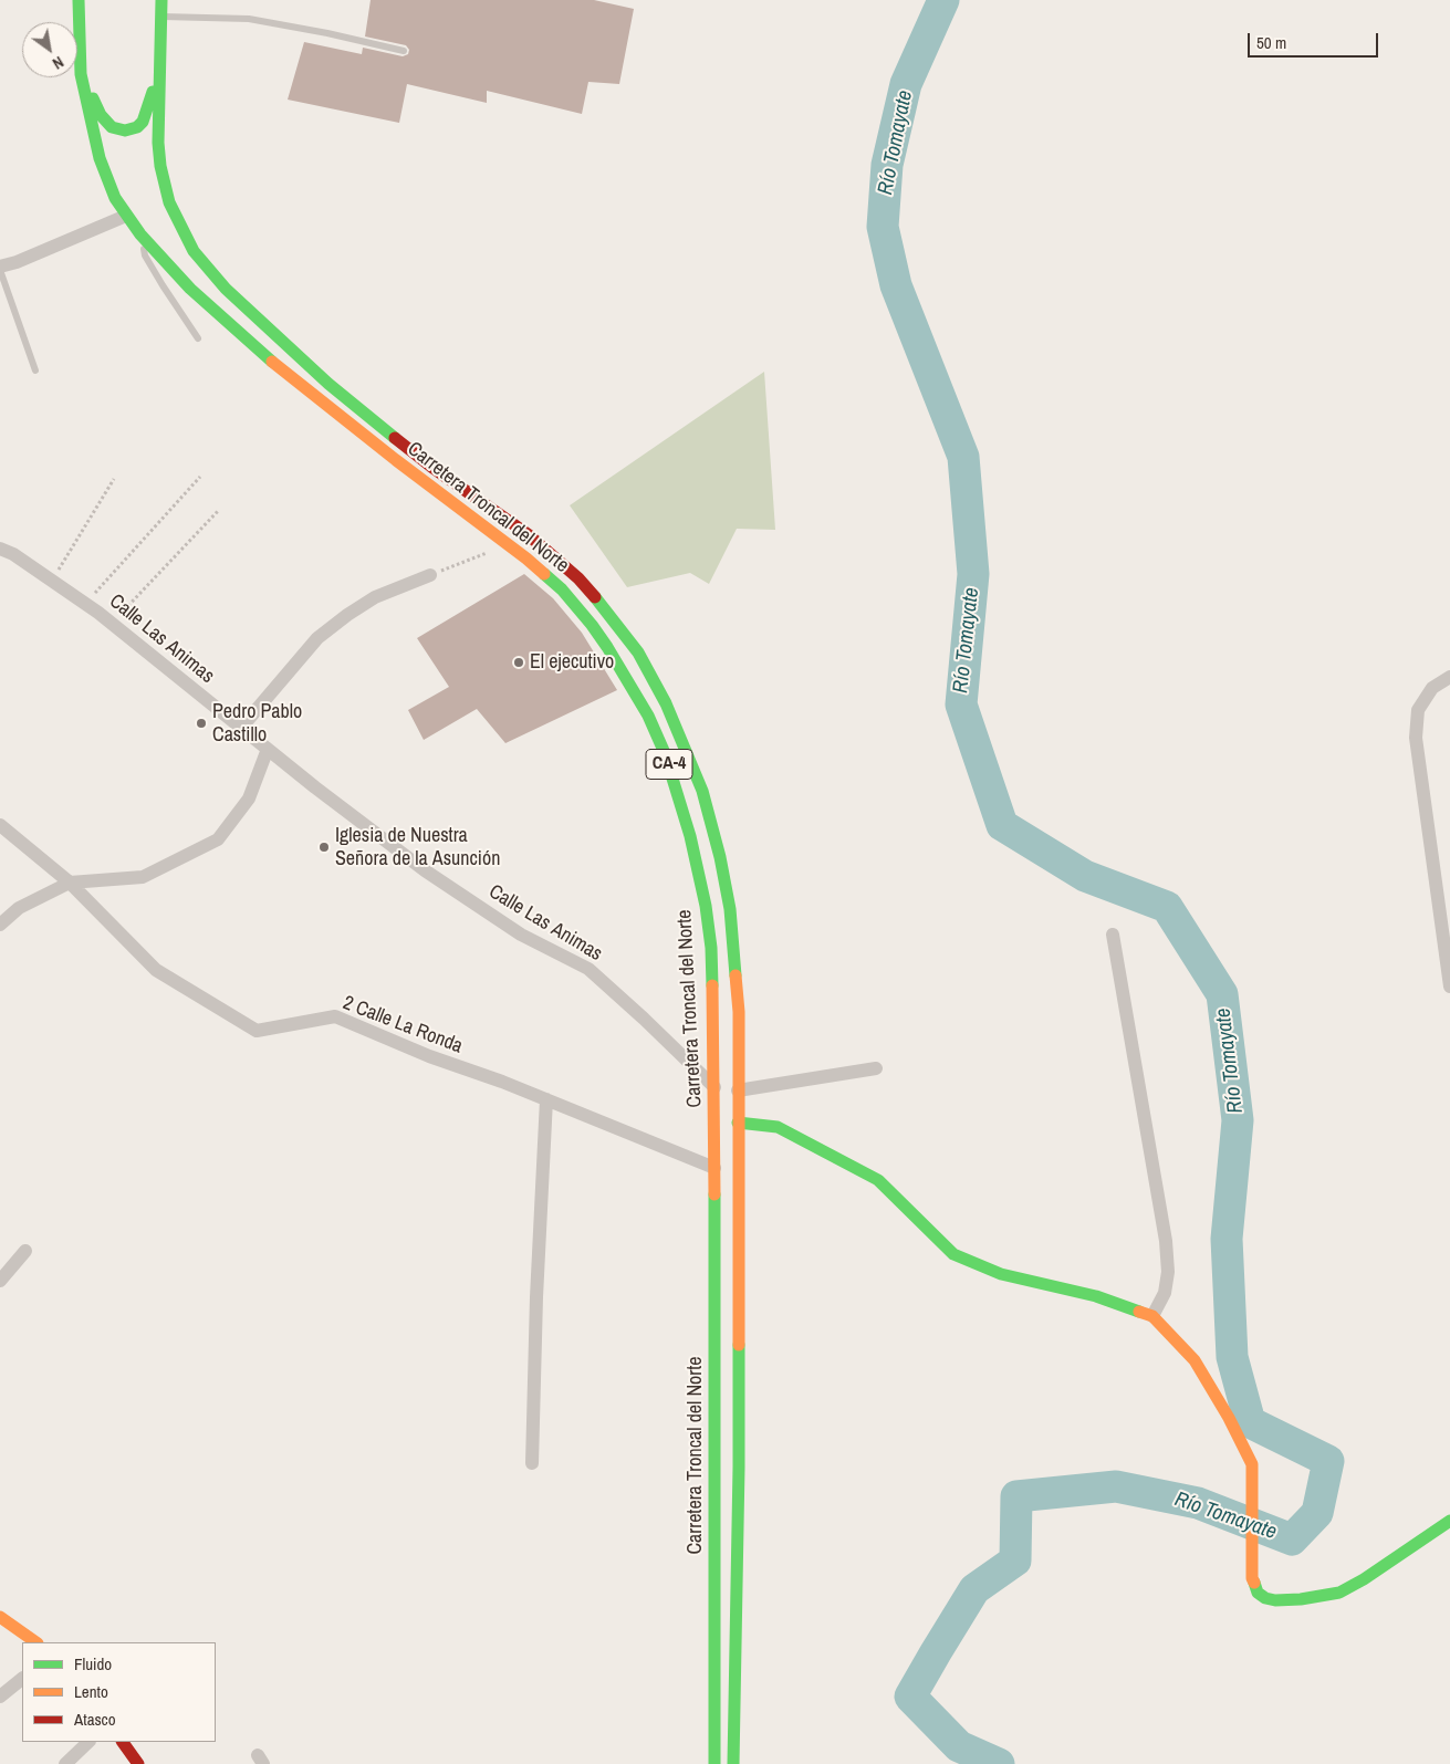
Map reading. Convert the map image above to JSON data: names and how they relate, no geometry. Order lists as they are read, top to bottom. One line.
{"streets":{"main road":["Carretera Troncal del Norte","CA-4"],"street":["Calle Las Animas","2 Calle La Ronda"]},"crossings":[["Carretera Troncal del Norte","Calle Las Animas"],["Carretera Troncal del Norte","2 Calle La Ronda"]],"water":["Río Tomayate"],"places":["El ejecutivo","Pedro Pablo Castillo","Iglesia de Nuestra Señora de la Asunción"],"legend":["Fluido","Lento","Atasco"],"scale_bar":"50 m","north":"bottom right"}
